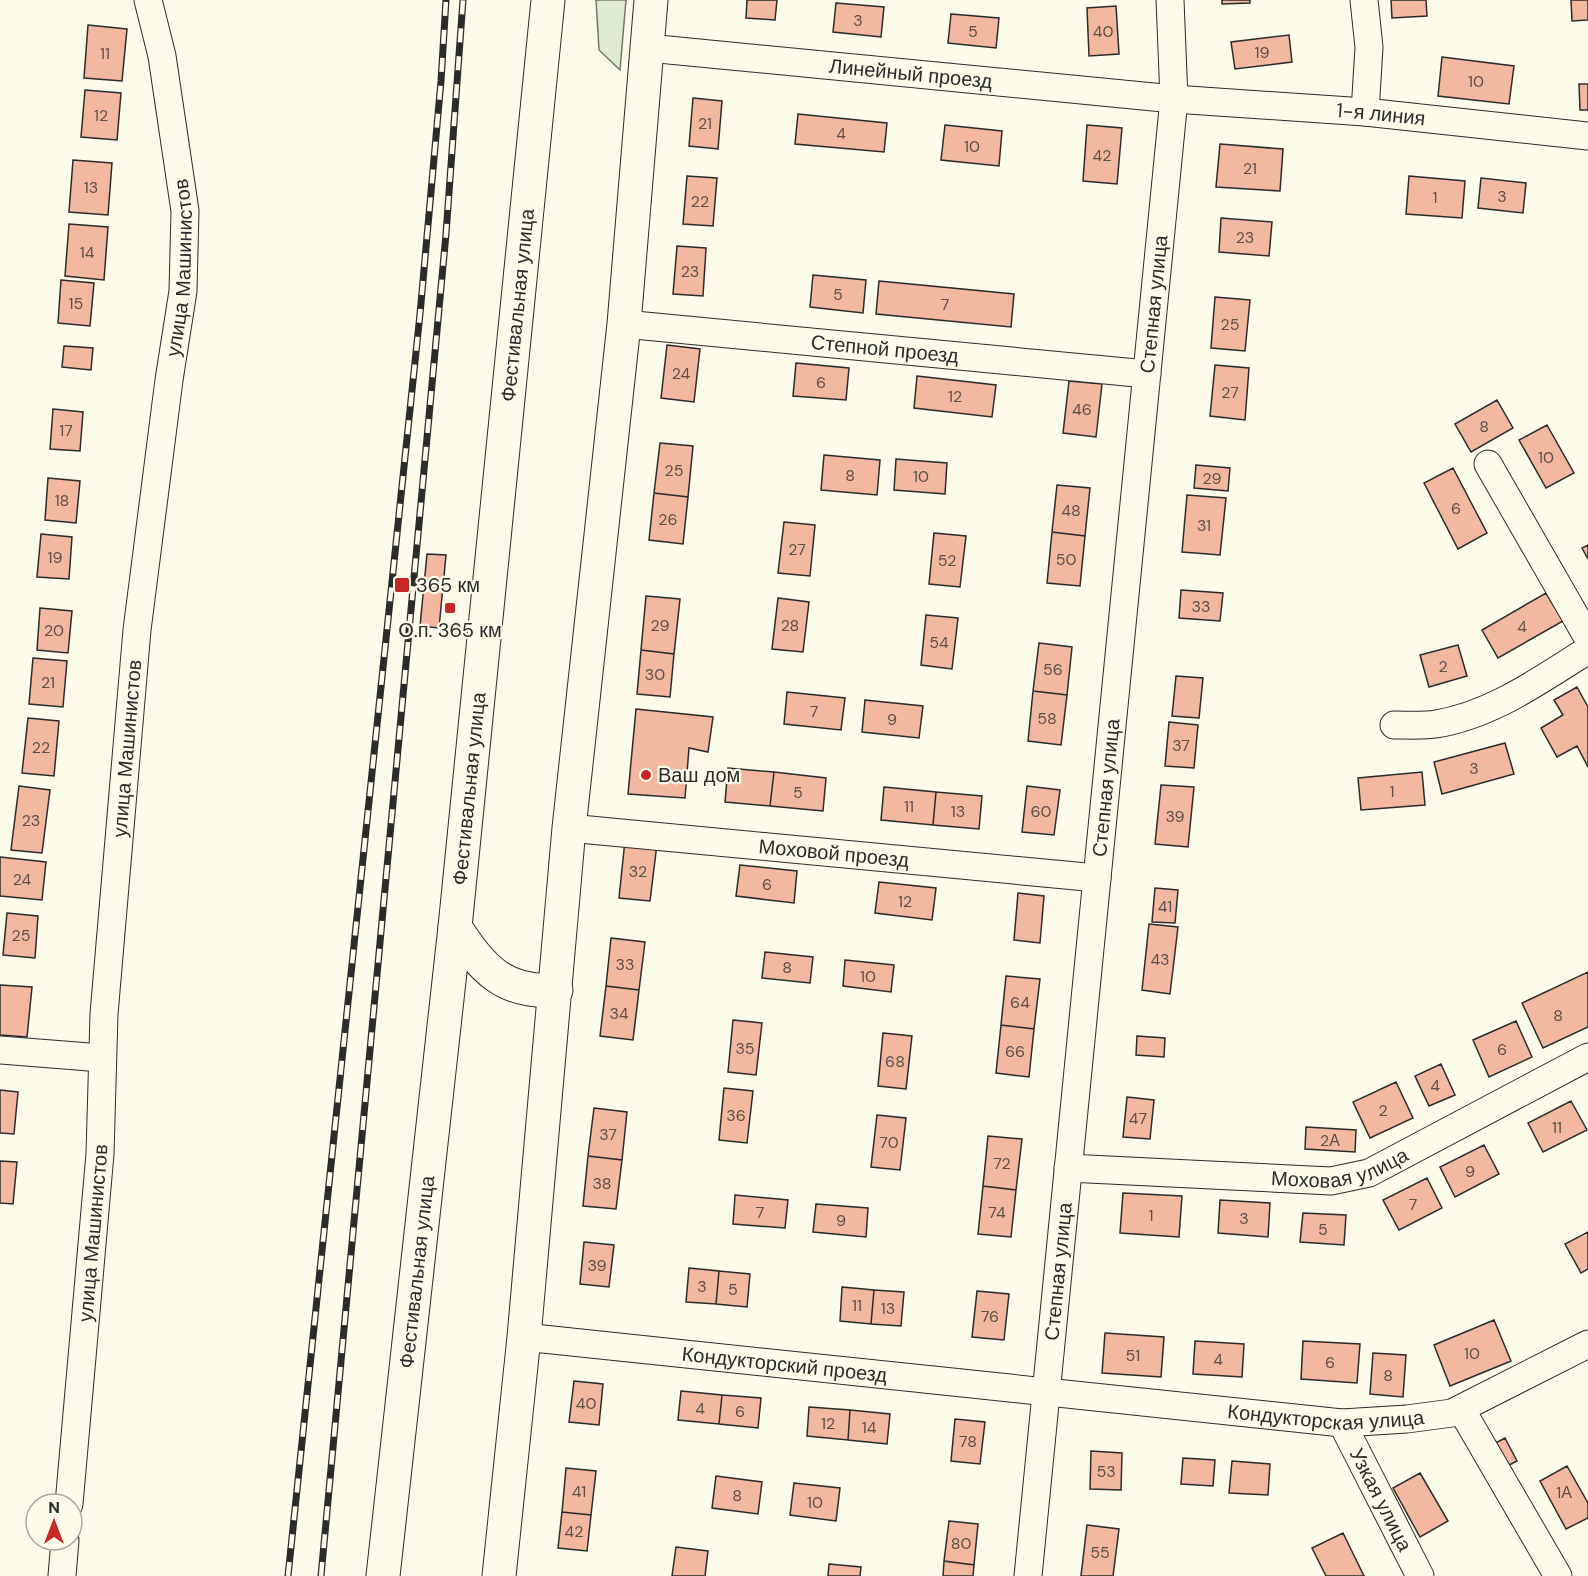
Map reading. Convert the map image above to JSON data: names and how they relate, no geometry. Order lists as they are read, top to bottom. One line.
{"streets":{"main road":["Фестивальная улица"],"street":["Линейный проезд","1-я линия","улица Машинистов","Степная улица","Степной проезд","Моховой проезд","Моховая улица","Кондукторский проезд","Кондукторская улица","Узкая улица"]},"crossings":[["Линейный проезд","1-я линия"],["Линейный проезд","Степная улица"],["1-я линия","Степная улица"],["Степная улица","Степной проезд"],["Степная улица","Моховой проезд"],["Степная улица","Моховая улица"],["Степная улица","Кондукторский проезд"],["Степная улица","Кондукторская улица"],["Кондукторский проезд","Кондукторская улица"],["Кондукторская улица","Узкая улица"]],"places":{"transit":["365 км","О.п. 365 км"],"other":["Ваш дом"]},"house_numbers":["3","5","40","19","11","10","12","21","4","10","42","21","13","3","1","22","23","14","23","5","15","7","25","24","6","27","12","46","8","17","10","25","8","10","29","18","6","48","26","31","27","19","50","52","33","29","28","4","20","54","2","56","30","21","7","58","9","37","22","3","1","5","11","13","60","39","23","32","24","6","12","41","25","43","33","8","10","64","34","8","35","6","66","68","4","2","36","47","11","37","2А","70","72","9","38","7","7","74","1","3","9","5","39","3","5","11","13","76","10","51","4","6","8","40","4","6","12","14","78","53","41","1А","8","10","42","80","55"],"north":"top"}
